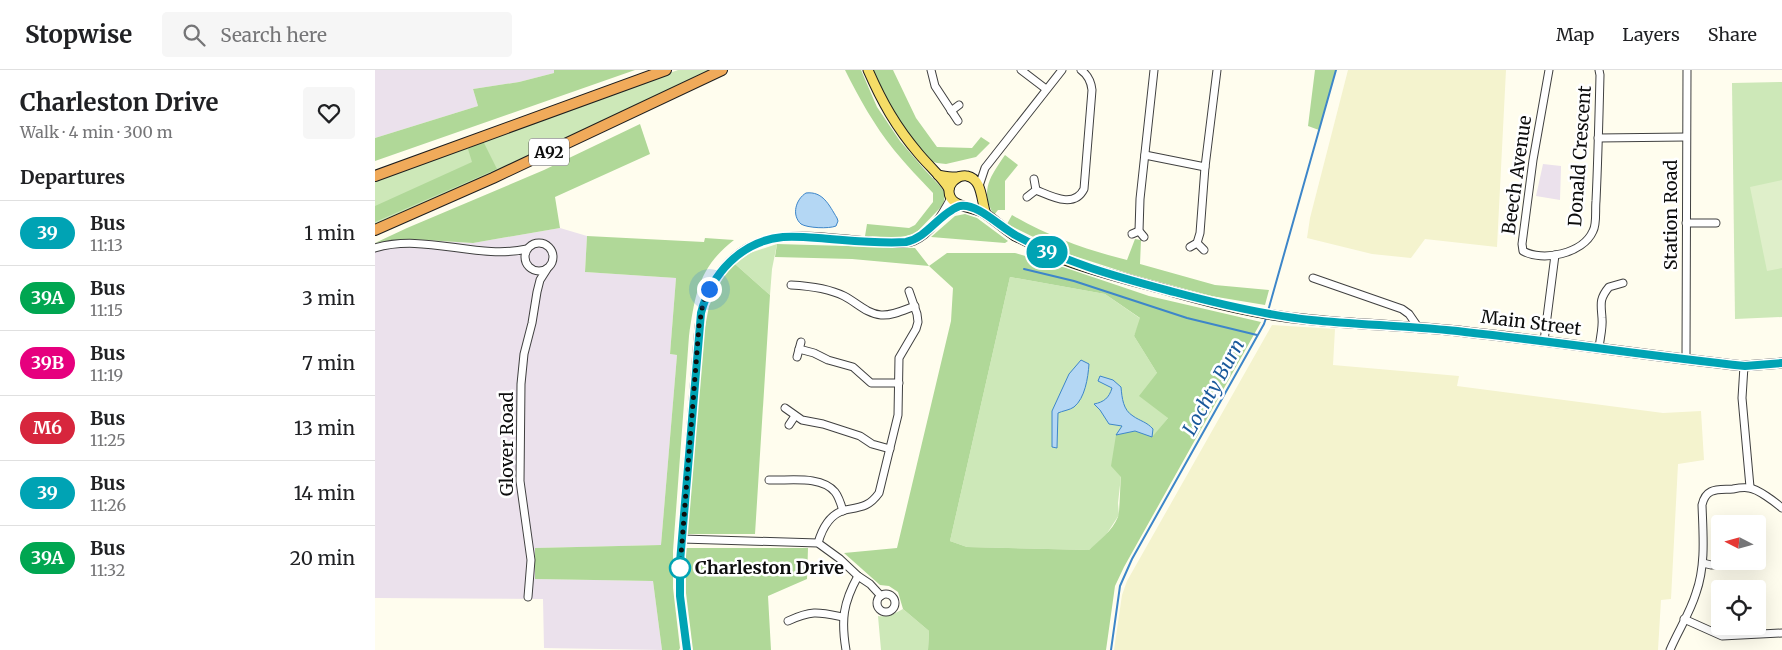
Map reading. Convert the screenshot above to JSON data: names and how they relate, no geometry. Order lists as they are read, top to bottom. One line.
{"streets":{"highway":["A92"],"main road":["Main Street"],"street":["Donald Crescent","Beech Avenue","Station Road","Glover Road"]},"crossings":[["Donald Crescent","Beech Avenue"],["Station Road","Main Street"]],"water":["Lochty Burn"],"places":["Charleston Drive"],"lines":["bus line 39"],"north":"left","page":{"header":"Stopwise","search":"Search here","nav":["Map","Layers","Share"],"heading":[["Charleston Drive","Walk · 4 min · 300 m"],"Departures"],"on_map":"39","list":[{"mark":"39","name":"Bus","note":"11:13","value":"1 min"},{"mark":"39A","name":"Bus","note":"11:15","value":"3 min"},{"mark":"39B","name":"Bus","note":"11:19","value":"7 min"},{"mark":"M6","name":"Bus","note":"11:25","value":"13 min"},{"mark":"39","name":"Bus","note":"11:26","value":"14 min"},{"mark":"39A","name":"Bus","note":"11:32","value":"20 min"}]}}
